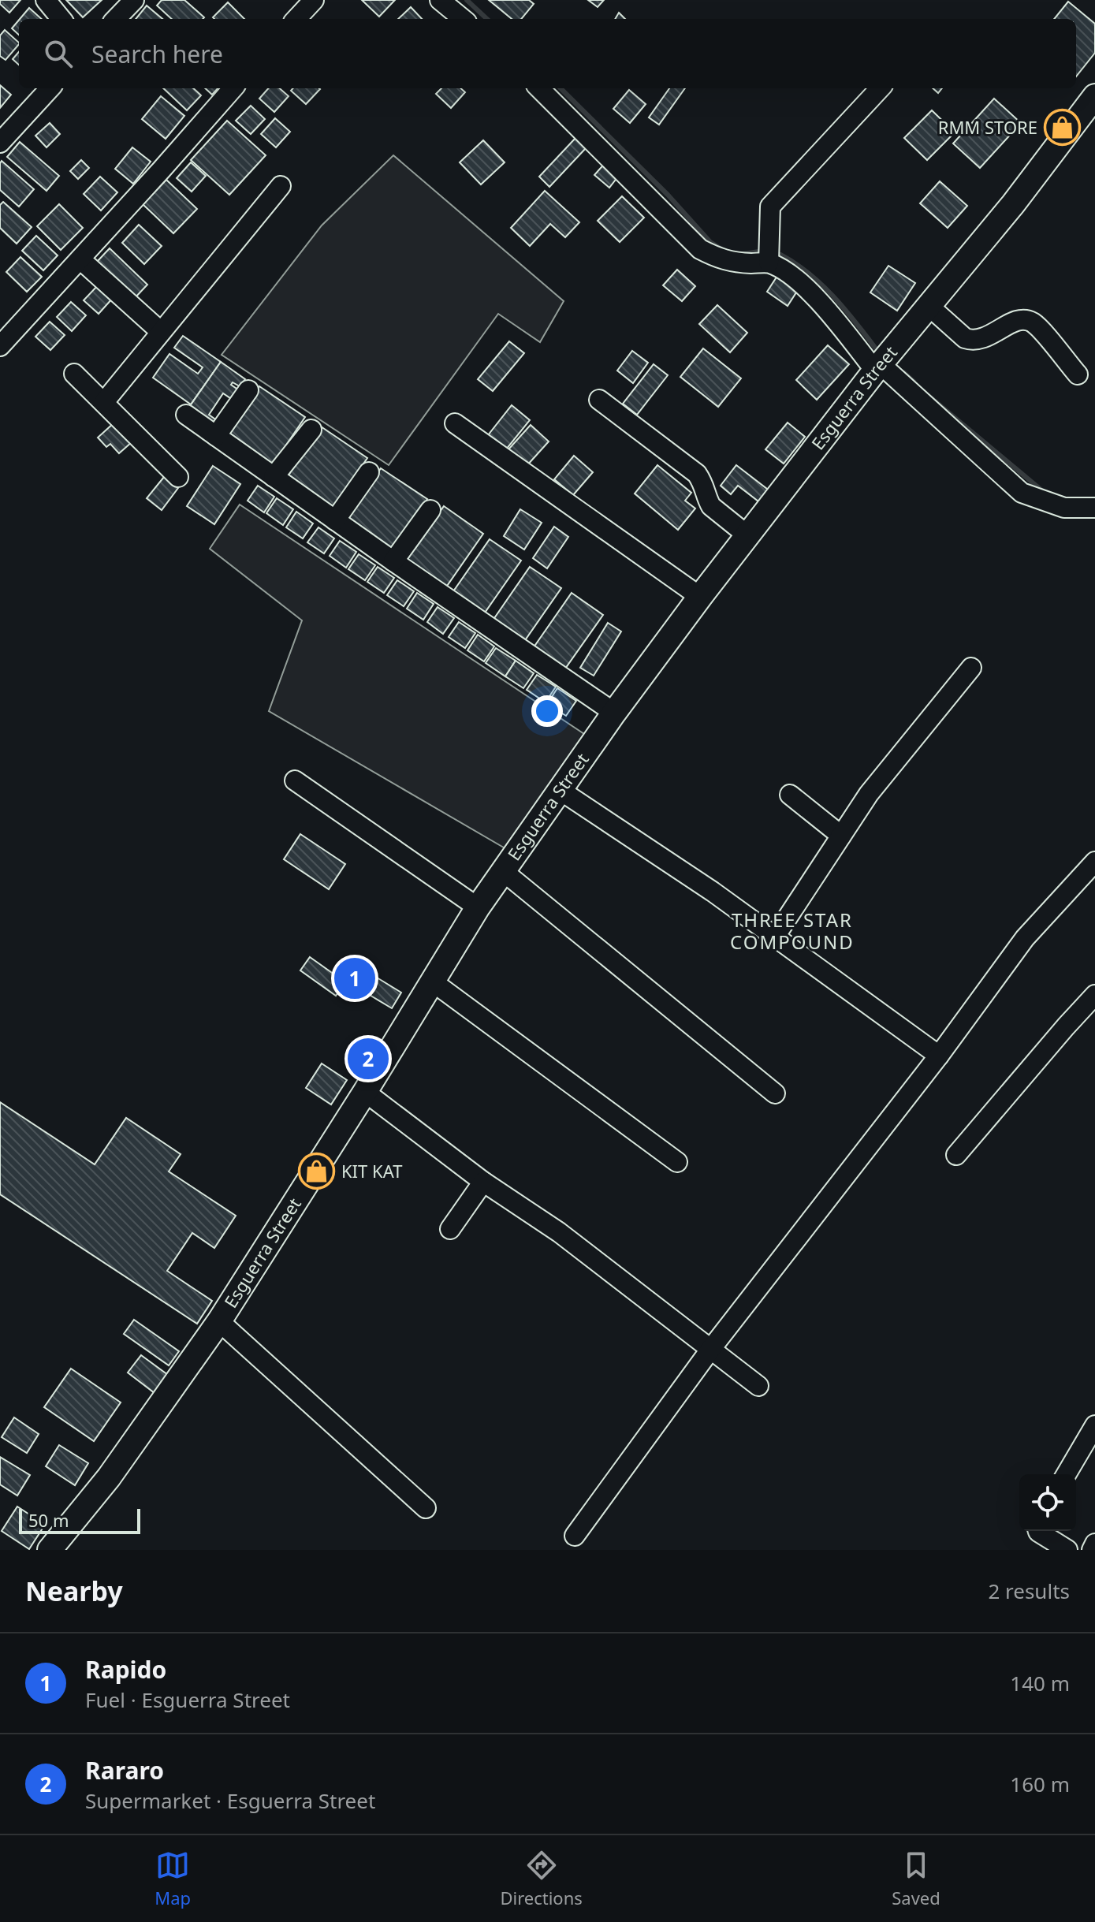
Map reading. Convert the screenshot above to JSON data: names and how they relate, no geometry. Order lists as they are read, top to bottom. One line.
{"streets":{"main road":["Esguerra Street"]},"districts":["THREE STAR COMPOUND"],"places":{"shop":["RMM STORE","KIT KAT"]},"scale_bar":"50 m","page":{"search":"Search here","pins":["1","2"],"scale":"50 m","heading":["Nearby","2 results"],"list":[{"mark":"1","name":"Rapido","note":"Fuel · Esguerra Street","value":"140 m"},{"mark":"2","name":"Rararo","note":"Supermarket · Esguerra Street","value":"160 m"}],"nav":["Map","Directions","Saved"]}}
